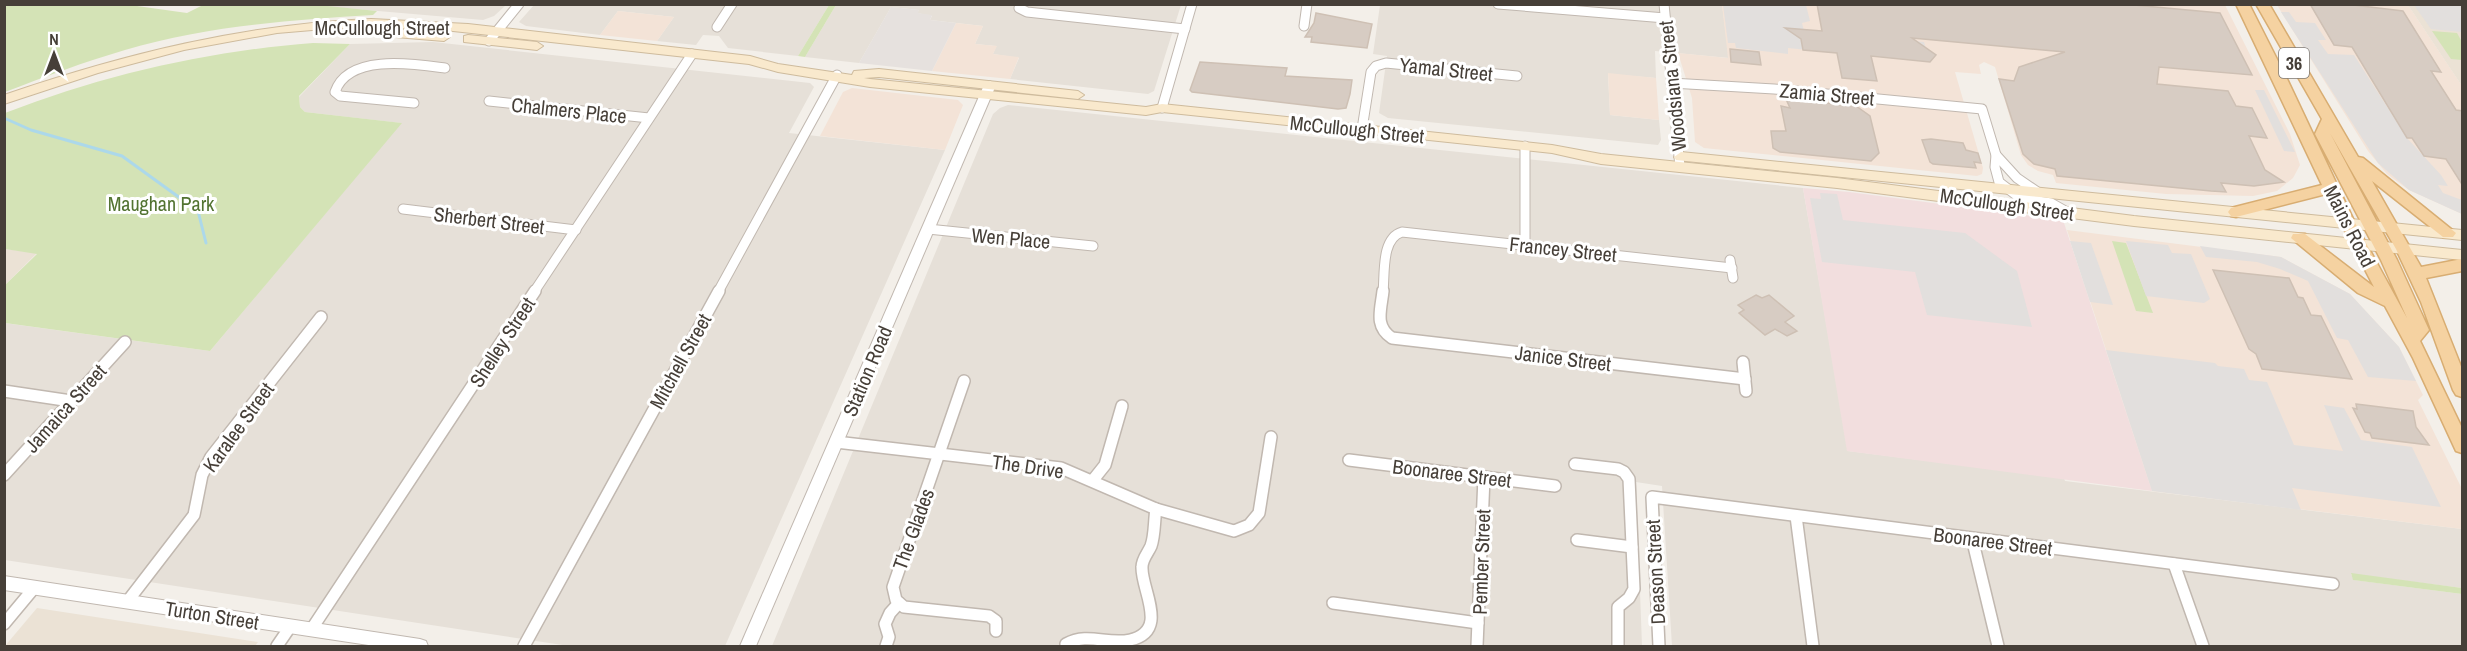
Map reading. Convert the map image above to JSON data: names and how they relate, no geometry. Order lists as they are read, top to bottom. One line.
{"streets":{"main road":["McCullough Street","36","Mains Road"],"street":["Yamal Street","Woodsiana Street","Zamia Street","Chalmers Place","Sherbert Street","Wen Place","Francey Street","Shelley Street","Janice Street","Mitchell Street","Station Road","Jamaica Street","Karalee Street","The Drive","Boonaree Street","The Glades","Pember Street","Deason Street","Turton Street"]},"crossings":[["McCullough Street","Yamal Street"],["McCullough Street","Woodsiana Street"],["McCullough Street","Mains Road"],["McCullough Street","Shelley Street"],["McCullough Street","Mitchell Street"],["McCullough Street","Station Road"],["Woodsiana Street","Zamia Street"],["Chalmers Place","Shelley Street"],["Sherbert Street","Shelley Street"],["Wen Place","Station Road"],["Francey Street","Janice Street"],["Shelley Street","Turton Street"],["Station Road","The Drive"],["Karalee Street","Turton Street"],["The Drive","The Glades"],["Boonaree Street","Pember Street"],["Boonaree Street","Deason Street"]],"parks":["Maughan Park"],"north":"top"}
